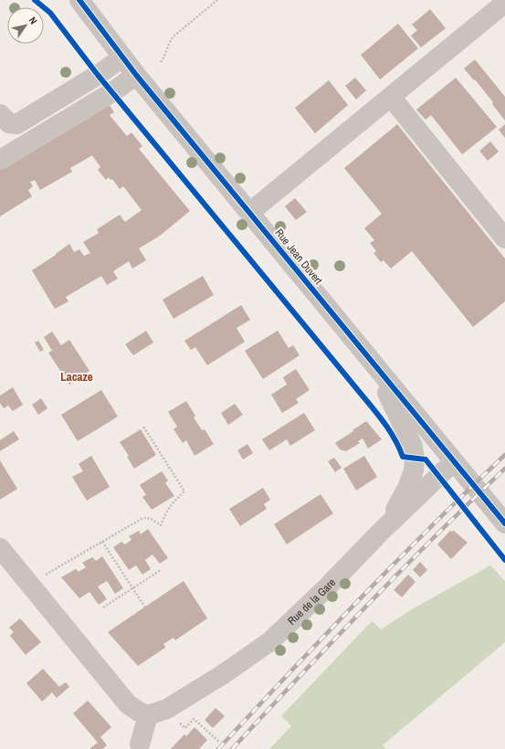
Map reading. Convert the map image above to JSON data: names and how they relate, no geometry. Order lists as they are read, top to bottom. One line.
{"streets":{"street":["Rue Jean Duvert","Rue de la Gare"]},"crossings":[["Rue Jean Duvert","Rue de la Gare"]],"districts":["Lacaze"],"north":"top right"}
